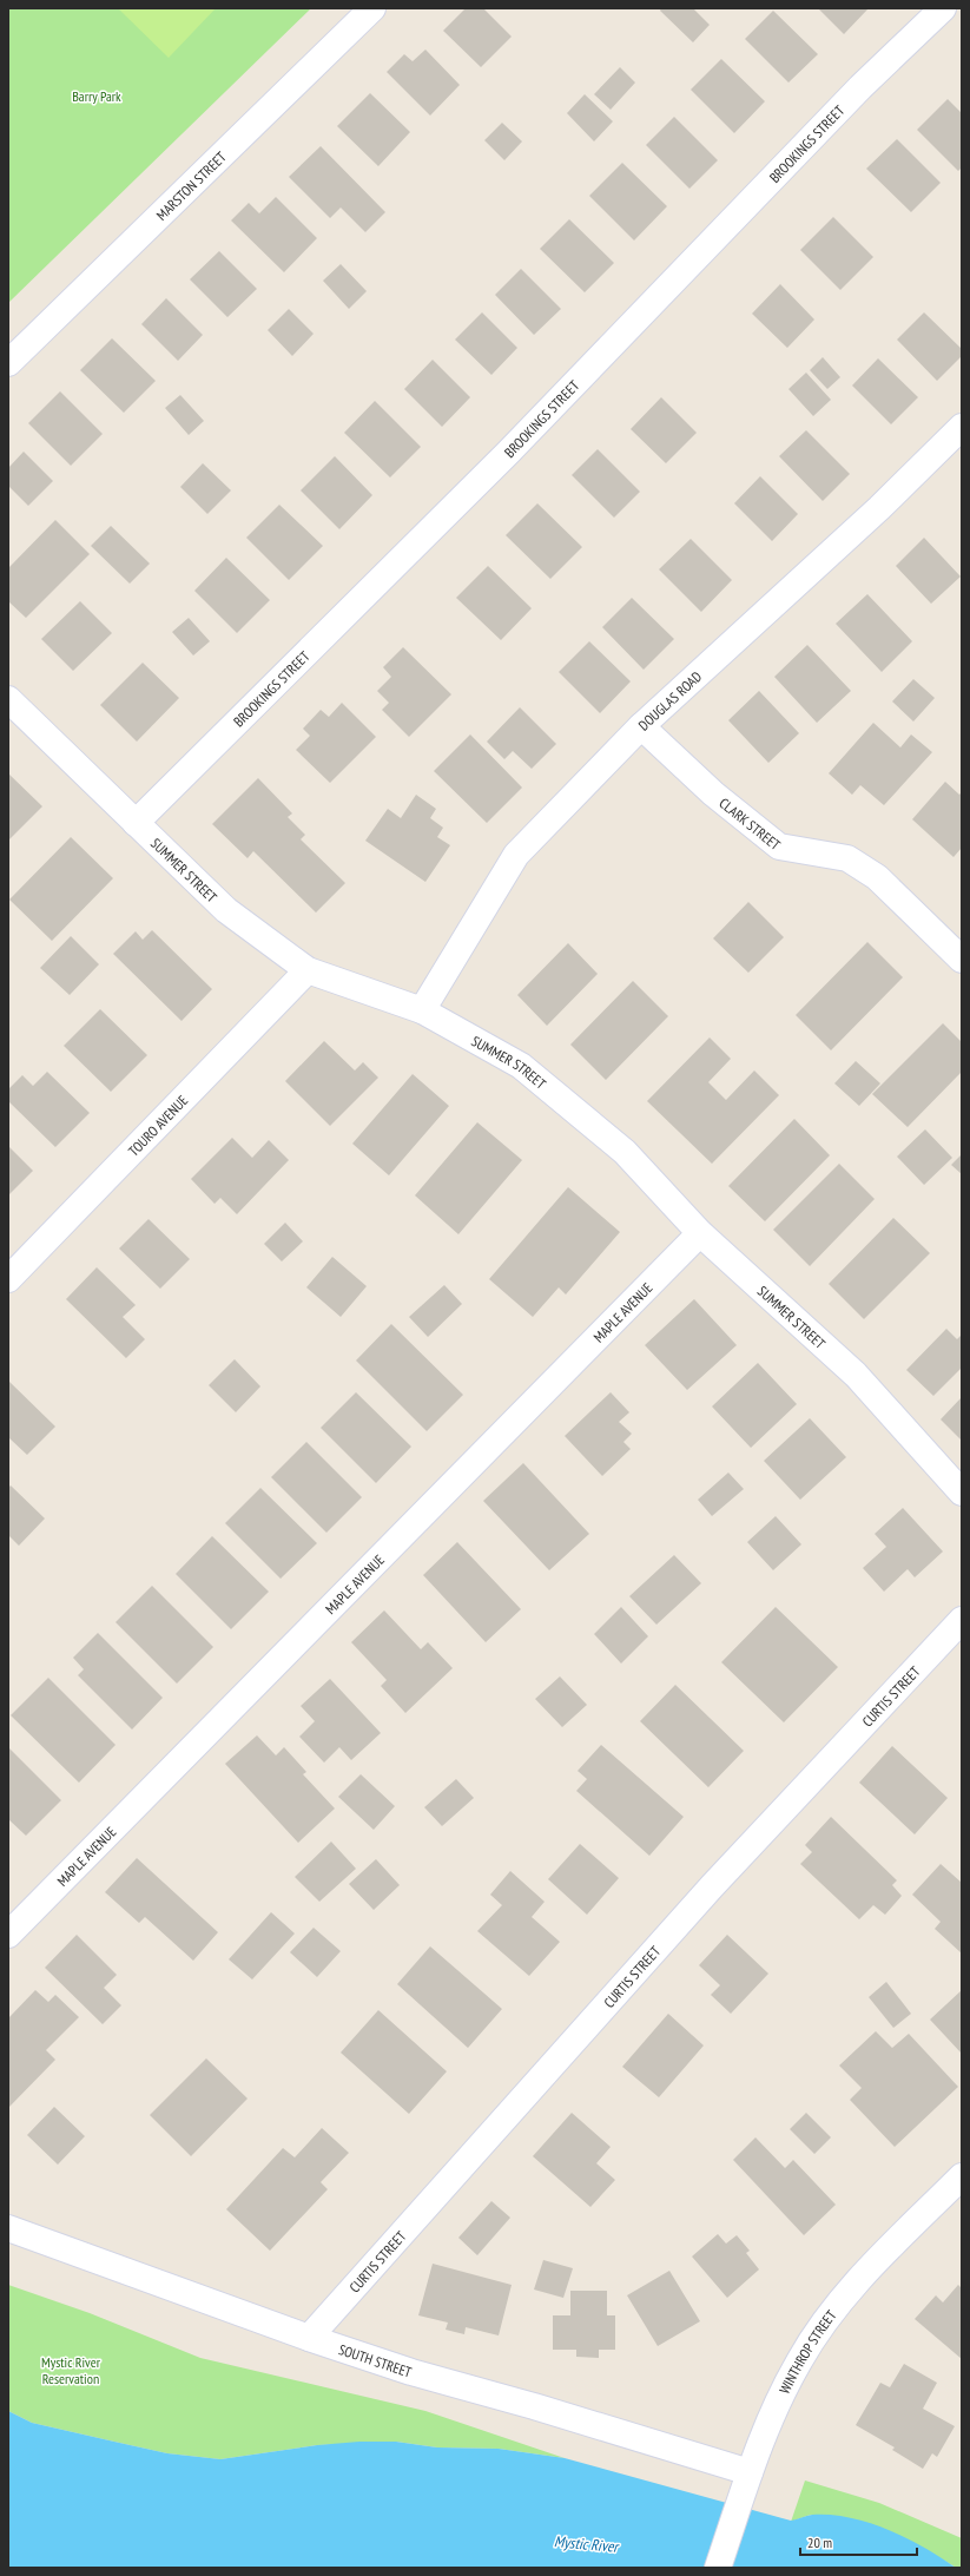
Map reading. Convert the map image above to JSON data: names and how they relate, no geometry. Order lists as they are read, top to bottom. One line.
{"streets":{"street":["BROOKINGS STREET","MARSTON STREET","DOUGLAS ROAD","CLARK STREET","SUMMER STREET","TOURO AVENUE","MAPLE AVENUE","CURTIS STREET","WINTHROP STREET","SOUTH STREET"]},"crossings":[["BROOKINGS STREET","SUMMER STREET"],["DOUGLAS ROAD","CLARK STREET"],["DOUGLAS ROAD","SUMMER STREET"],["SUMMER STREET","TOURO AVENUE"],["SUMMER STREET","MAPLE AVENUE"],["CURTIS STREET","SOUTH STREET"],["WINTHROP STREET","SOUTH STREET"]],"water":["Mystic River"],"parks":["Barry Park","Mystic River Reservation"],"scale_bar":"20 m"}
